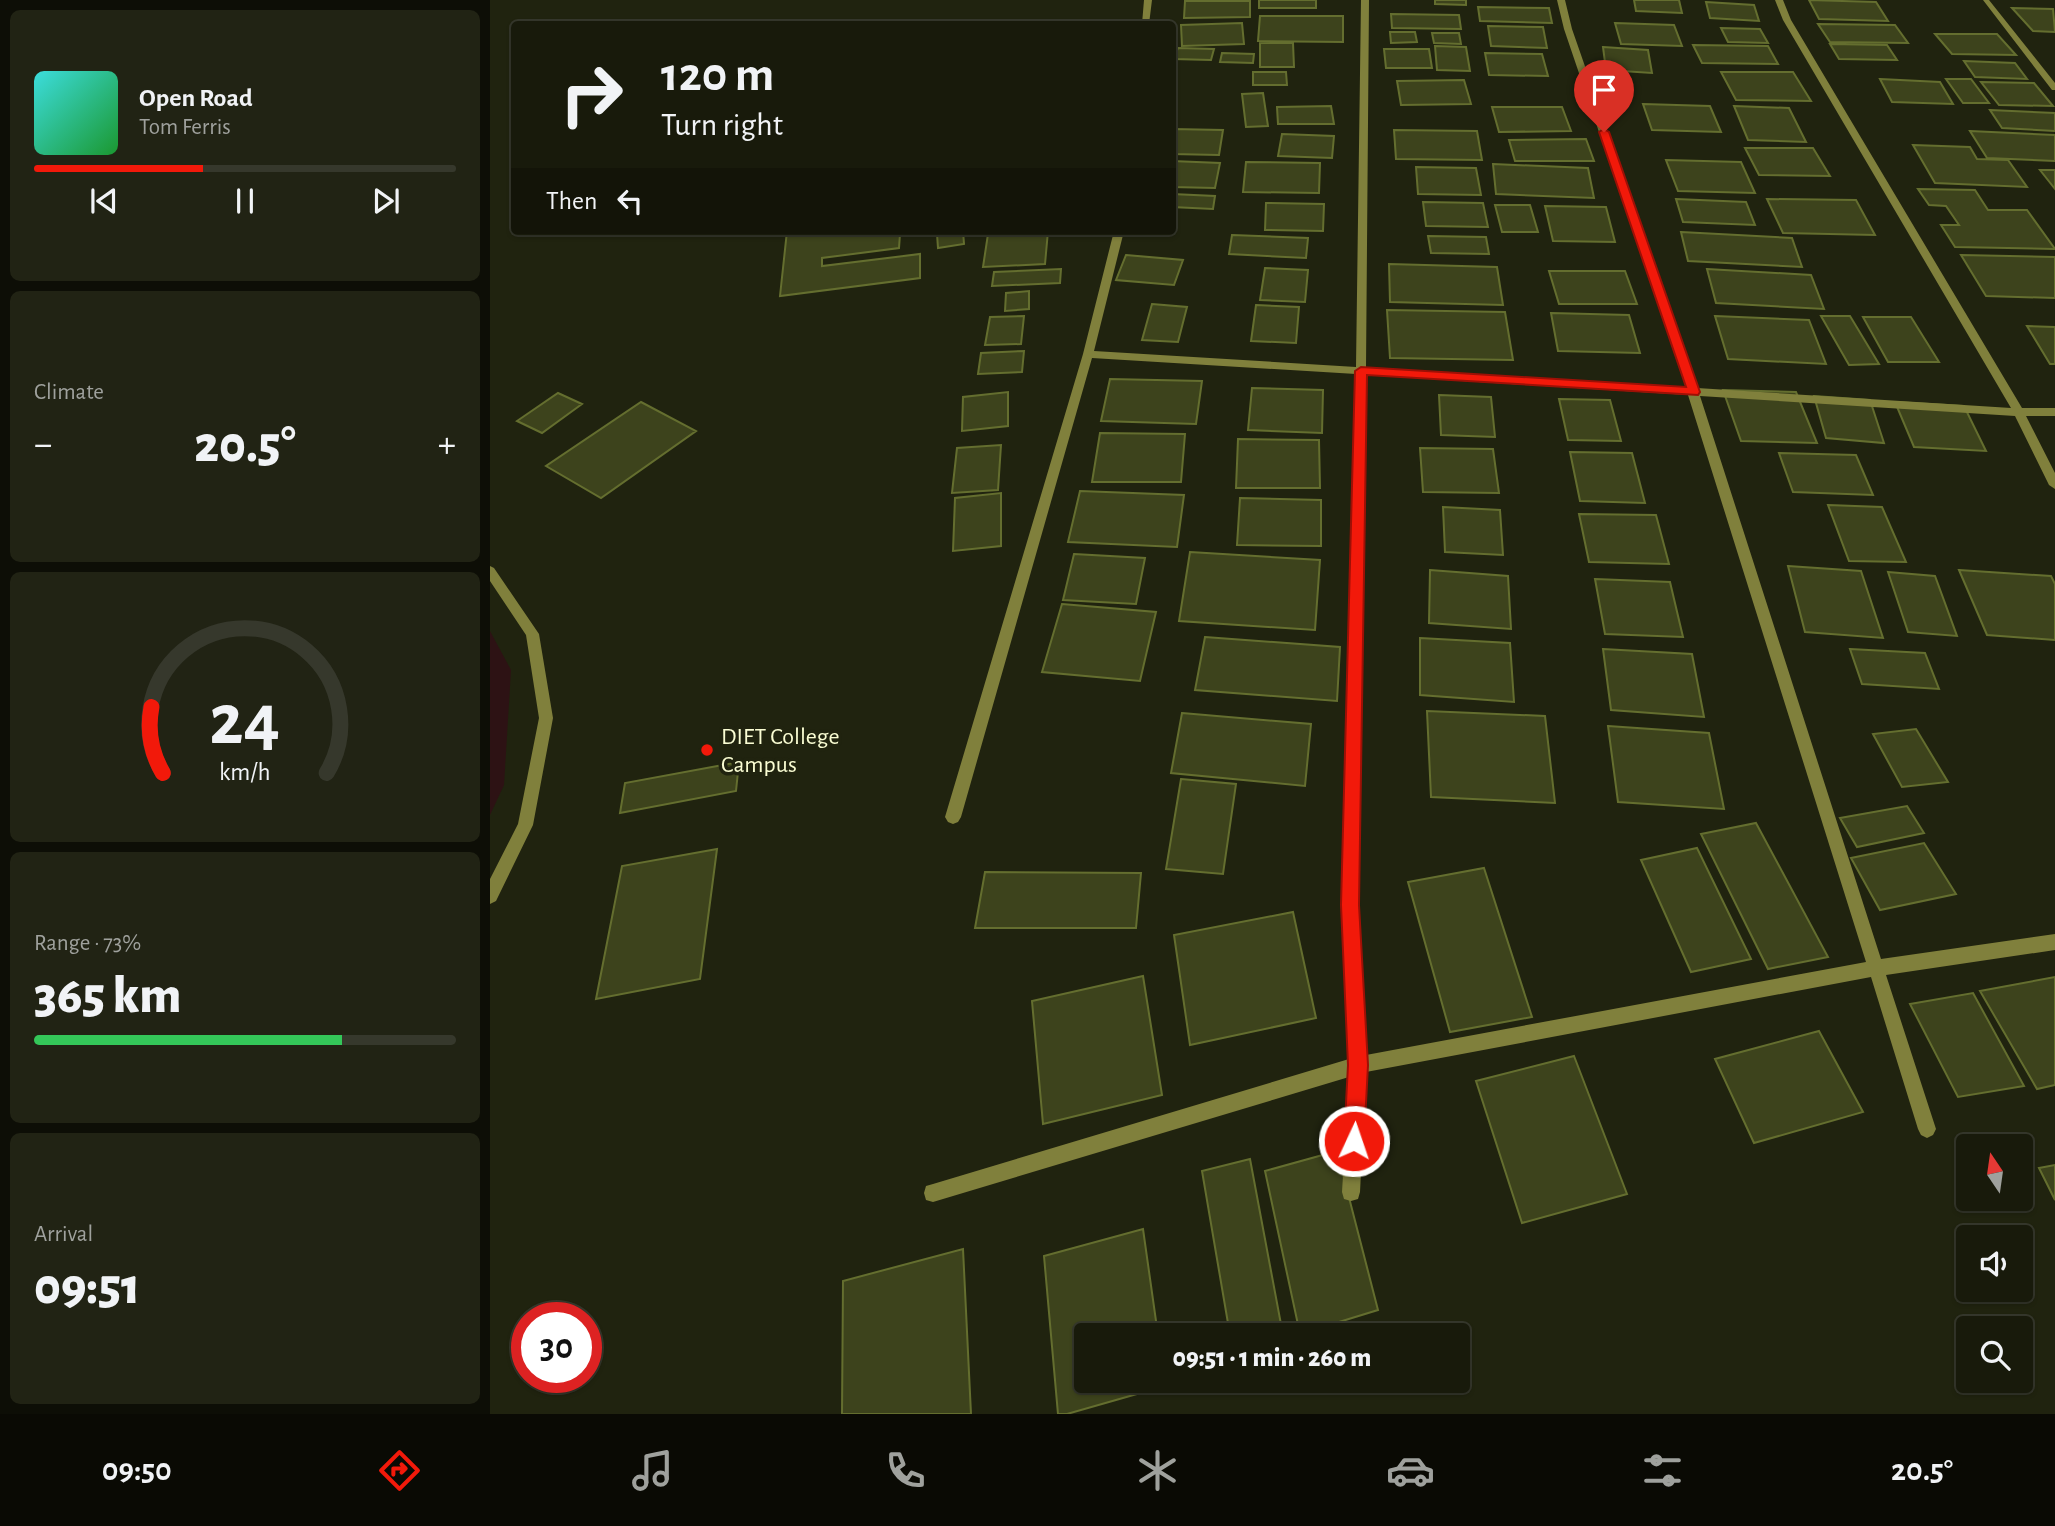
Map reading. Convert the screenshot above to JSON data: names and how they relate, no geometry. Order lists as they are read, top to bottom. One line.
{"places":["DIET College Campus"],"north":"top","page":{"turn":["120 m","Turn right"],"song":["Open Road","Tom Ferris"],"then":"Then","tile":["Climate",["Range · 73%","365 km"],["Arrival","09:51"]],"heat":["−","20.5°","+"],"limit":"30","trip":"09:51 · 1 min · 260 m","tabs":["09:50","20.5°"],"gauge":["24","km/h"]}}
